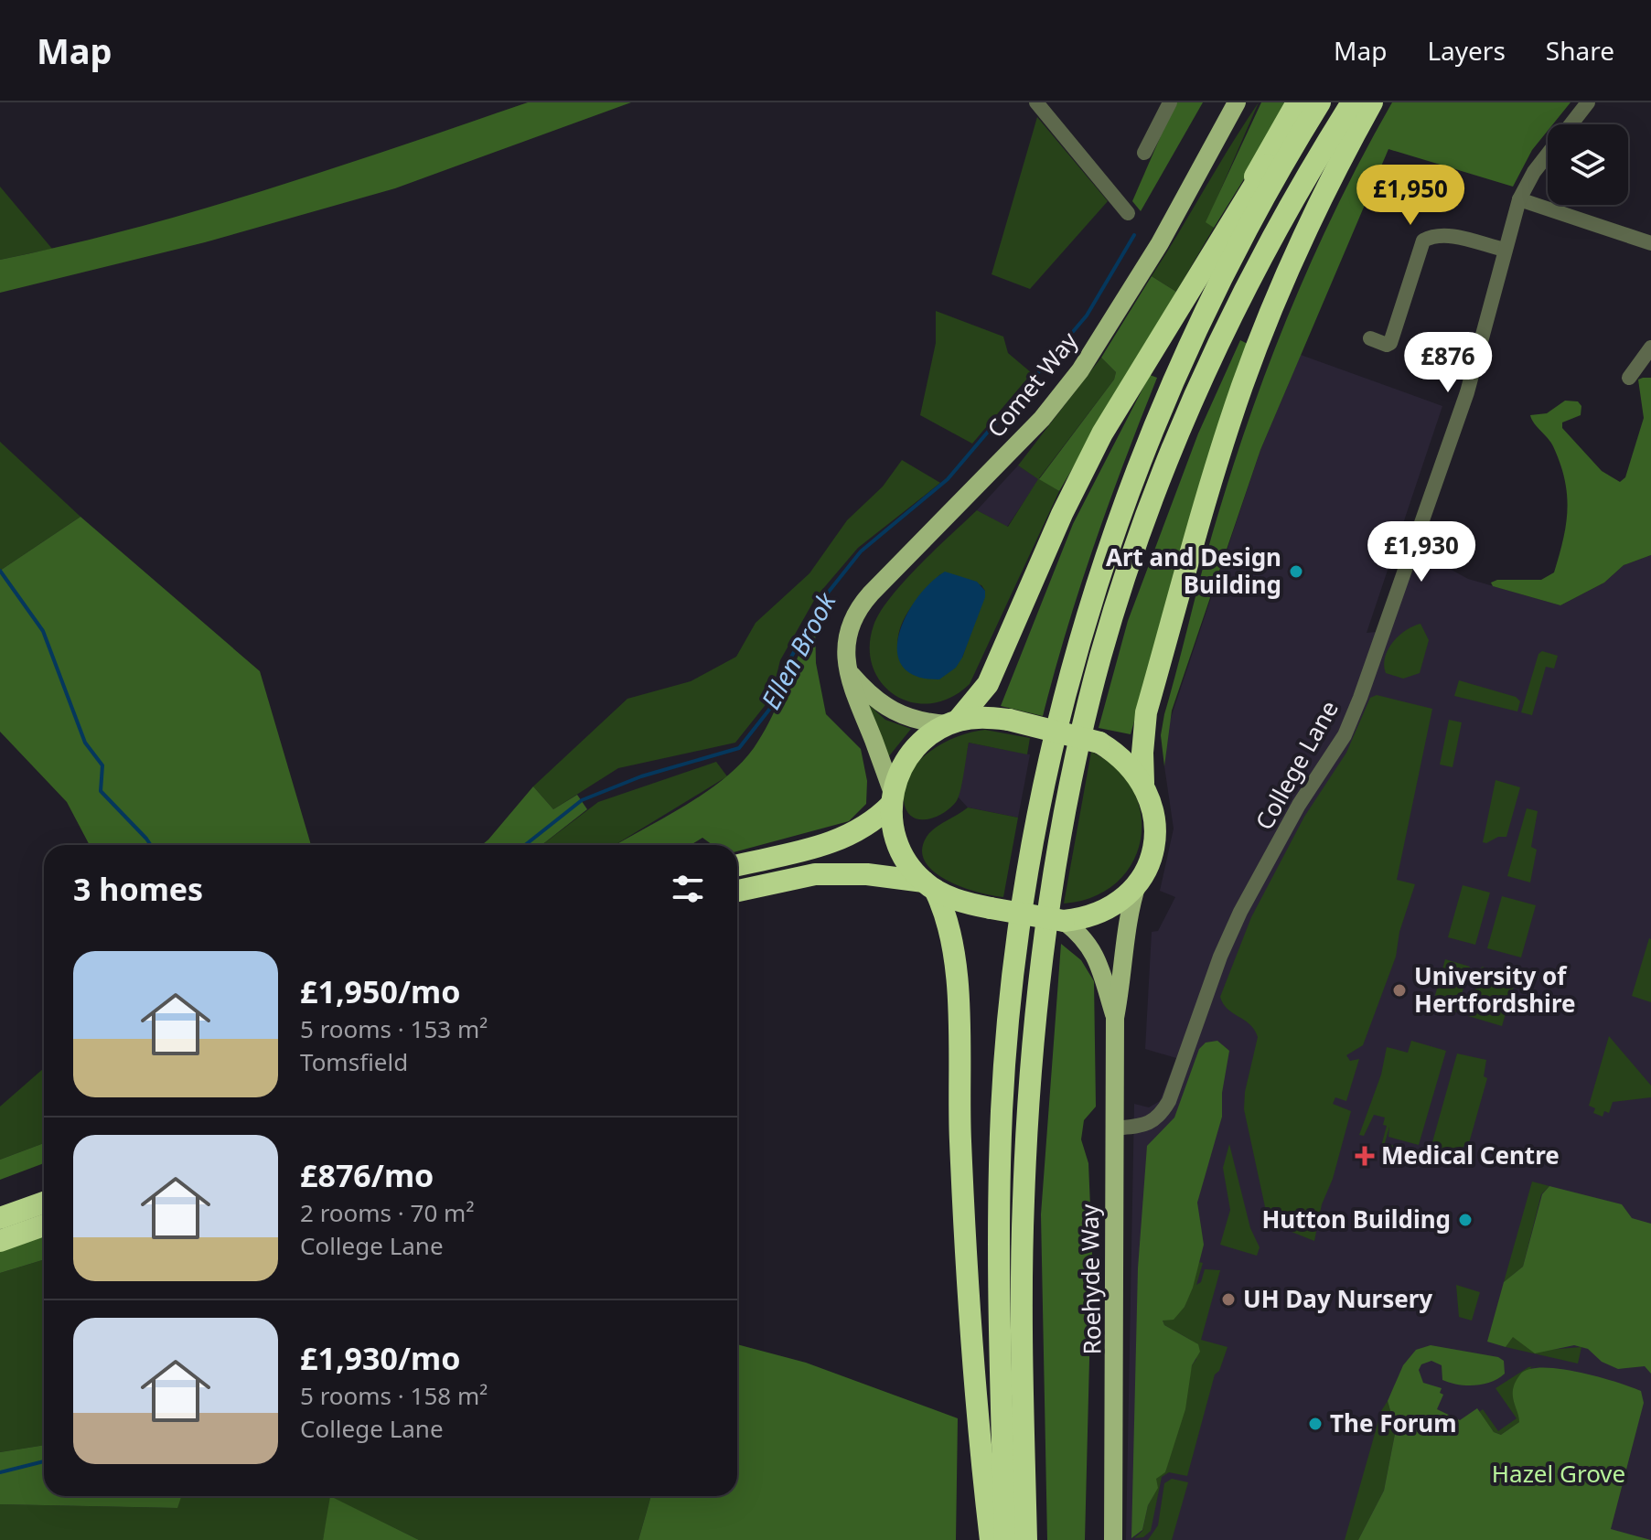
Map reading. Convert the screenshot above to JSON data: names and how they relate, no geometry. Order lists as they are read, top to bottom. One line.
{"streets":{"main road":["Comet Way","Roehyde Way"],"street":["College Lane"]},"crossings":[["Comet Way","Roehyde Way"],["College Lane","Roehyde Way"]],"water":["Ellen Brook"],"parks":["Hazel Grove"],"places":{"other":["Art and Design Building","University of Hertfordshire","Hutton Building","UH Day Nursery","The Forum"],"health":["Medical Centre"]},"page":{"header":"Map","nav":["Map","Layers","Share"],"price":["£1,950","£876","£1,930"],"heading":"3 homes","list":[{"name":"£1,950/mo","note":"5 rooms · 153 m² · Tomsfield"},{"name":"£876/mo","note":"2 rooms · 70 m² · College Lane"},{"name":"£1,930/mo","note":"5 rooms · 158 m² · College Lane"}]}}
